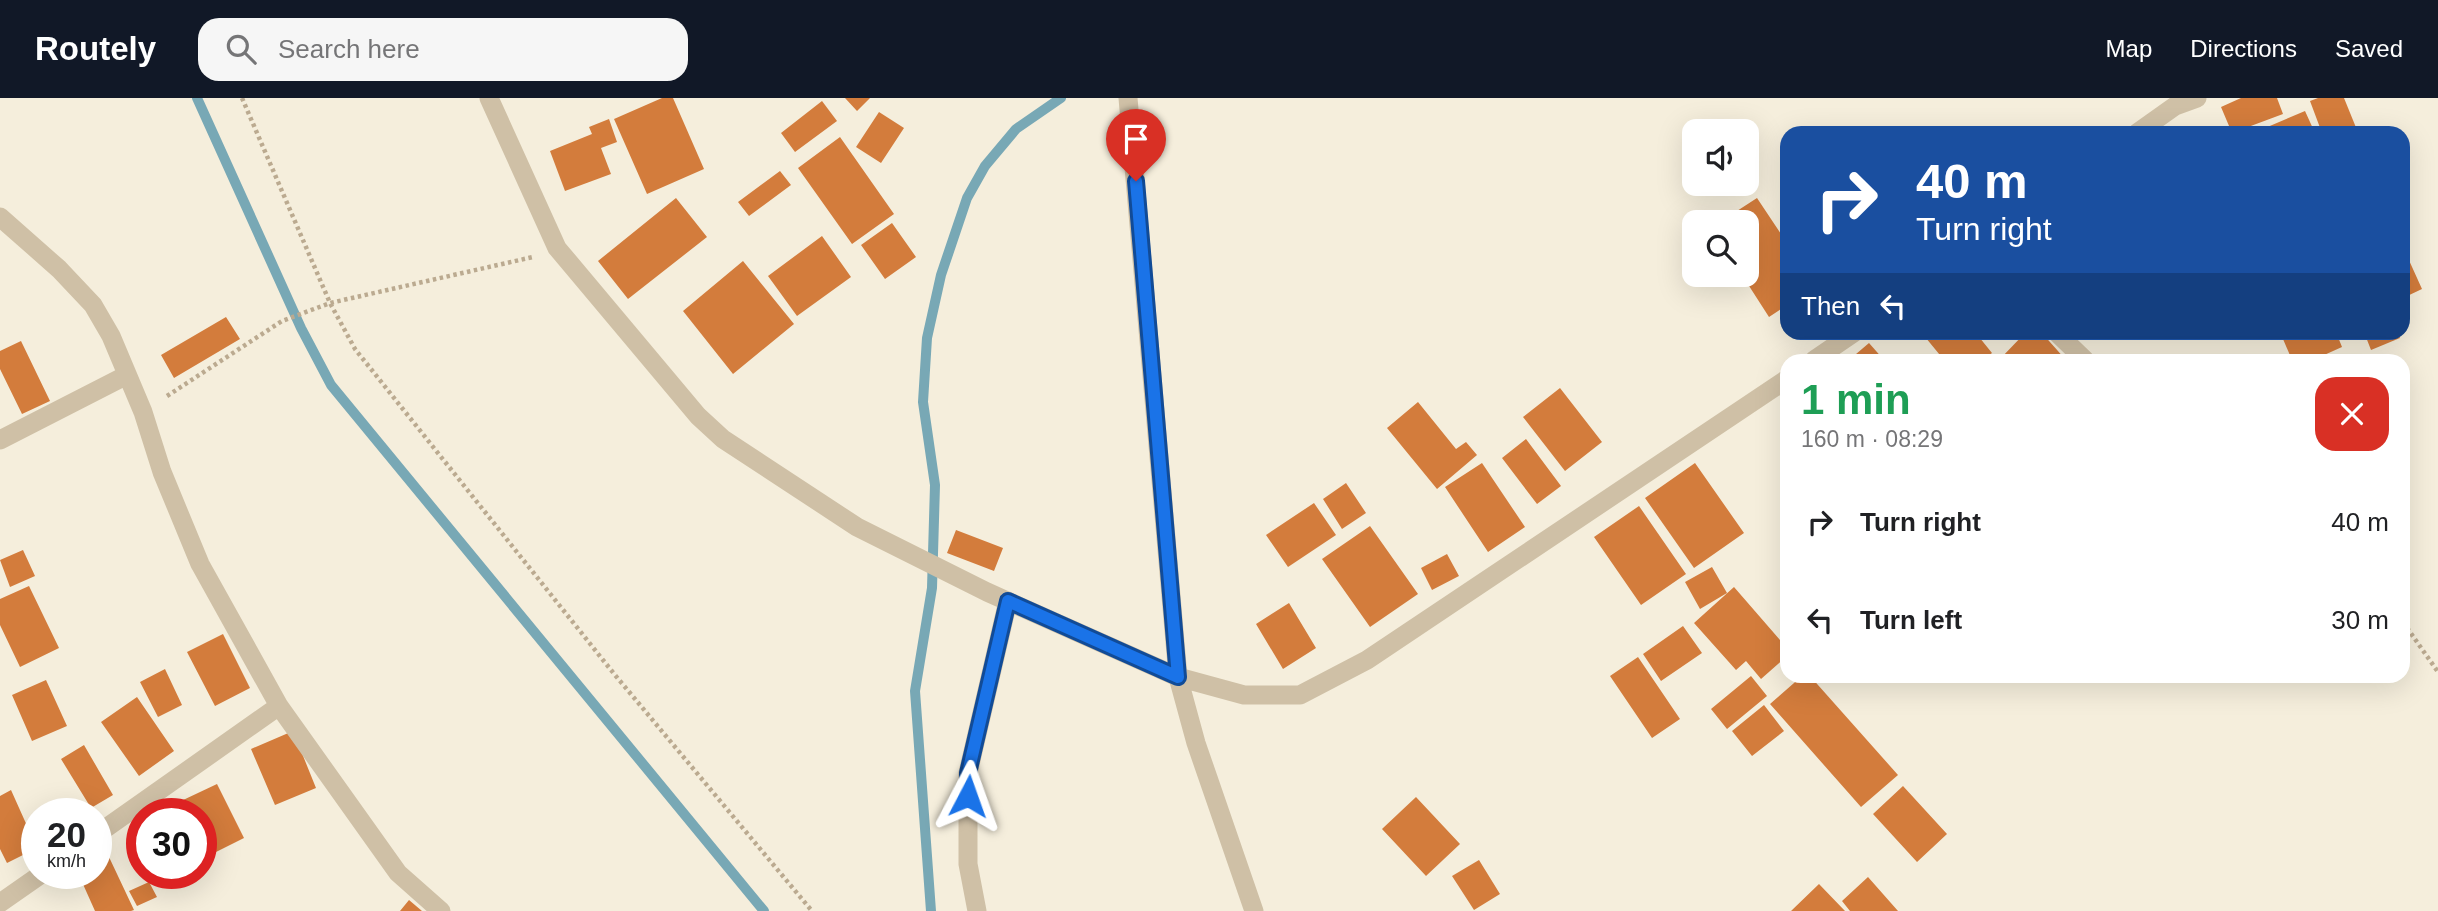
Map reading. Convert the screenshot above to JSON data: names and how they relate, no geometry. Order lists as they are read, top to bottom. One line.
{"page":{"header":"Routely","search":"Search here","nav":["Map","Directions","Saved"],"turn":["40 m","Turn right"],"then":"Then","heading":["1 min","160 m · 08:29"],"list":[{"name":"Turn right","value":"40 m"},{"name":"Turn left","value":"30 m"}],"speed":"20 km/h","limit":"30"}}
